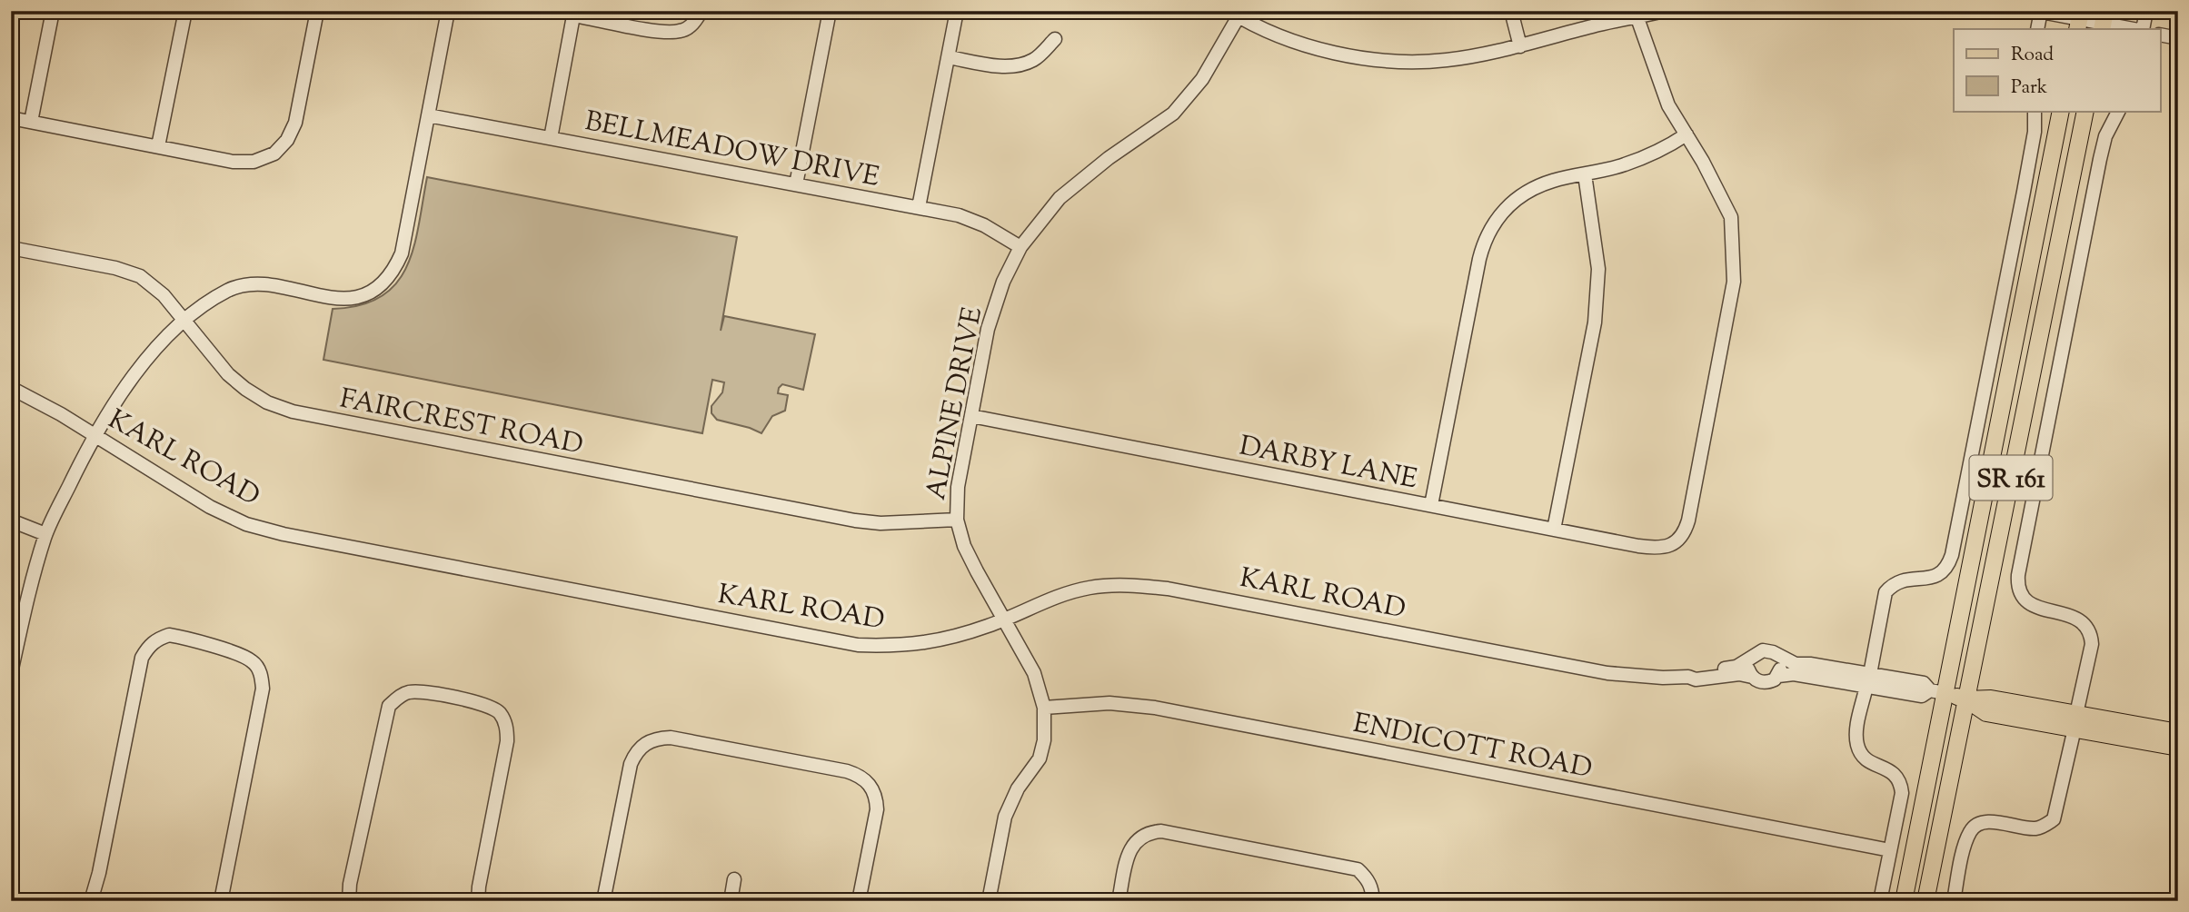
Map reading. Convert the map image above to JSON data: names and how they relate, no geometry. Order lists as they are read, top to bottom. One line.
{"streets":{"main road":["SR 161"],"street":["BELLMEADOW DRIVE","ALPINE DRIVE","FAIRCREST ROAD","KARL ROAD","DARBY LANE","ENDICOTT ROAD"]},"crossings":[["BELLMEADOW DRIVE","ALPINE DRIVE"],["ALPINE DRIVE","FAIRCREST ROAD"],["ALPINE DRIVE","KARL ROAD"],["ALPINE DRIVE","DARBY LANE"],["ALPINE DRIVE","ENDICOTT ROAD"]],"legend":["Road","Park"]}
